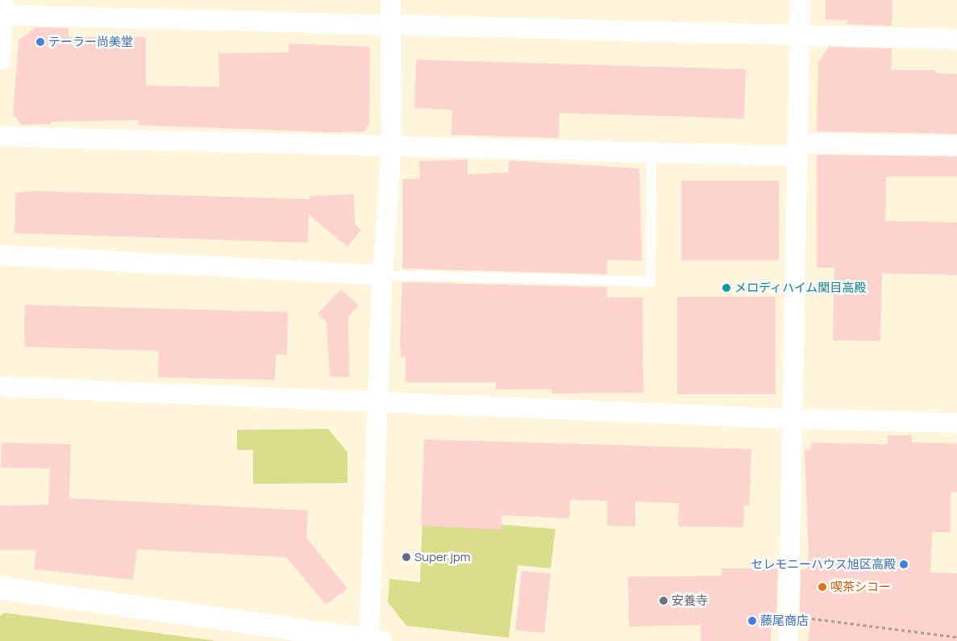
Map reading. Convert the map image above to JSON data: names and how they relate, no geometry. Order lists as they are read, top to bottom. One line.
{"places":["テーラー尚美堂","メロディハイム関目高殿","Super jpm","セレモニーハウス旭区高殿","喫茶シコー","安養寺","藤尾商店"]}
